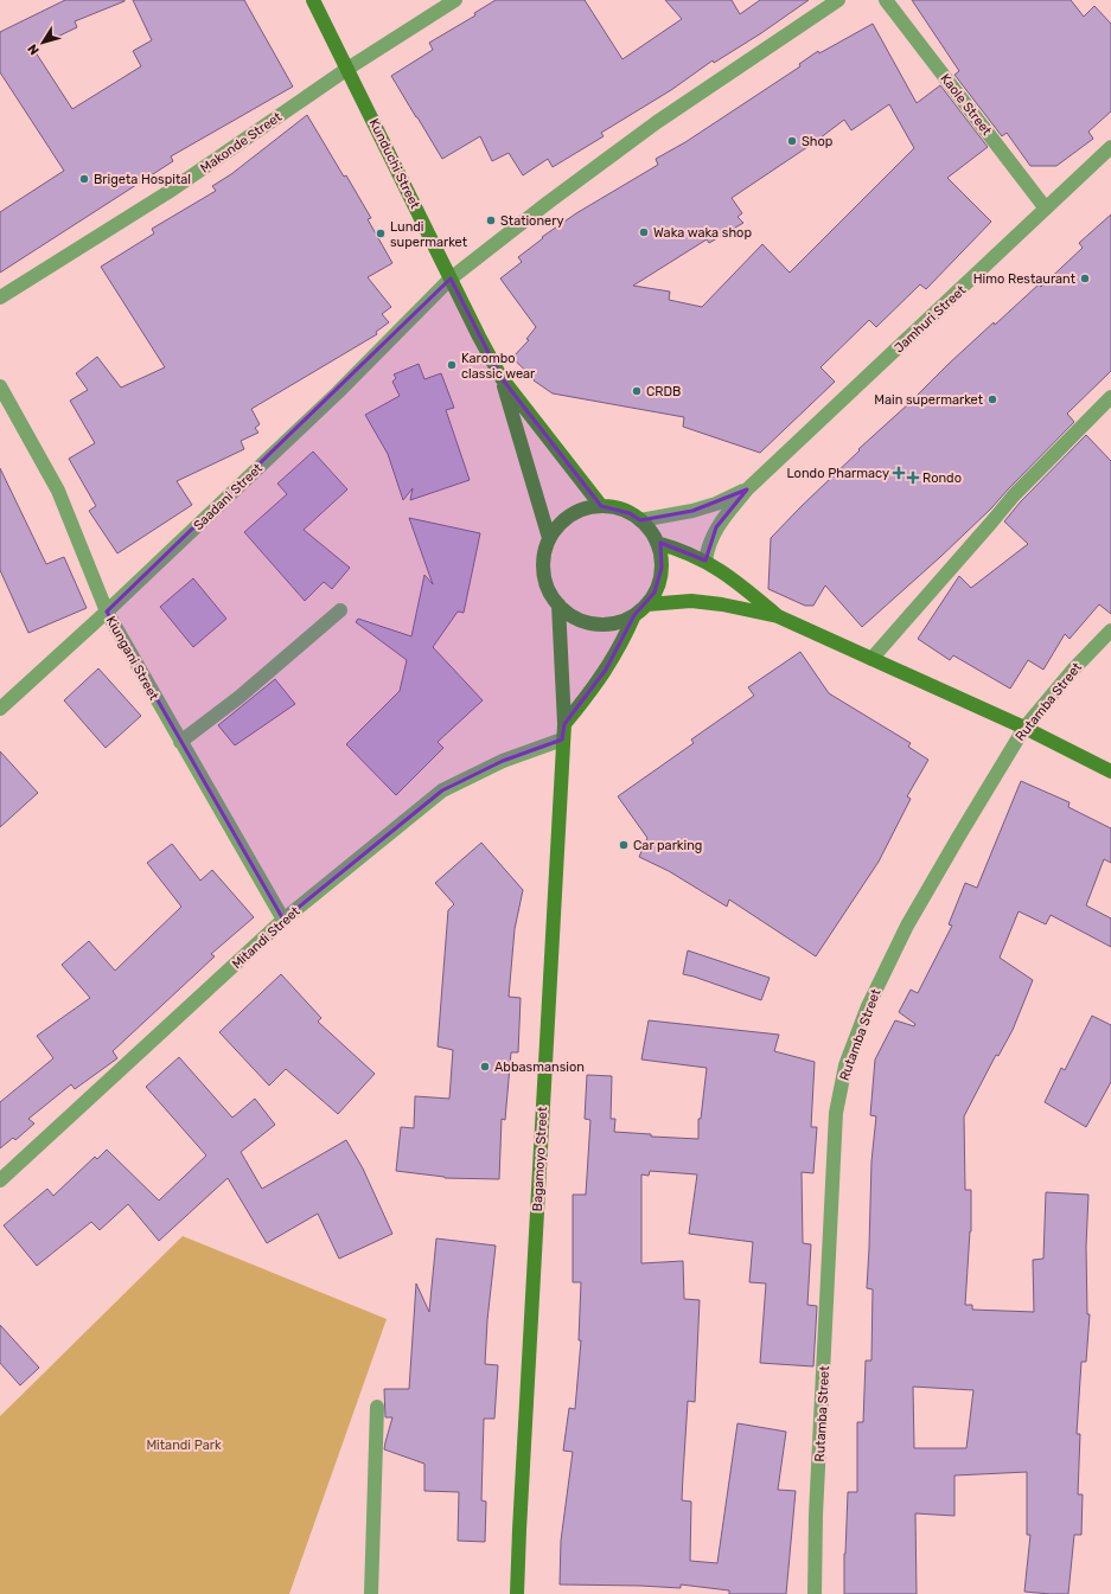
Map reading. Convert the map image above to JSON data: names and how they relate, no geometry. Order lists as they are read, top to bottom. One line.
{"streets":{"main road":["Kunduchi Street","Bagamoyo Street"],"street":["Kaole Street","Makonde Street","Jamhuri Street","Saadani Street","Kiungani Street","Rutamba Street","Mitandi Street"]},"crossings":[["Kaole Street","Jamhuri Street"],["Makonde Street","Kunduchi Street"],["Kunduchi Street","Saadani Street"],["Saadani Street","Kiungani Street"],["Kiungani Street","Mitandi Street"],["Mitandi Street","Bagamoyo Street"]],"parks":["Mitandi Park"],"places":{"other":["Shop","Brigeta Hospital","Stationery","Waka waka shop","Lundi supermarket","Himo Restaurant","Karombo classic wear","CRDB","Main supermarket","Car parking","Abbasmansion"],"health":["Londo Pharmacy","Rondo"]},"north":"bottom left"}
